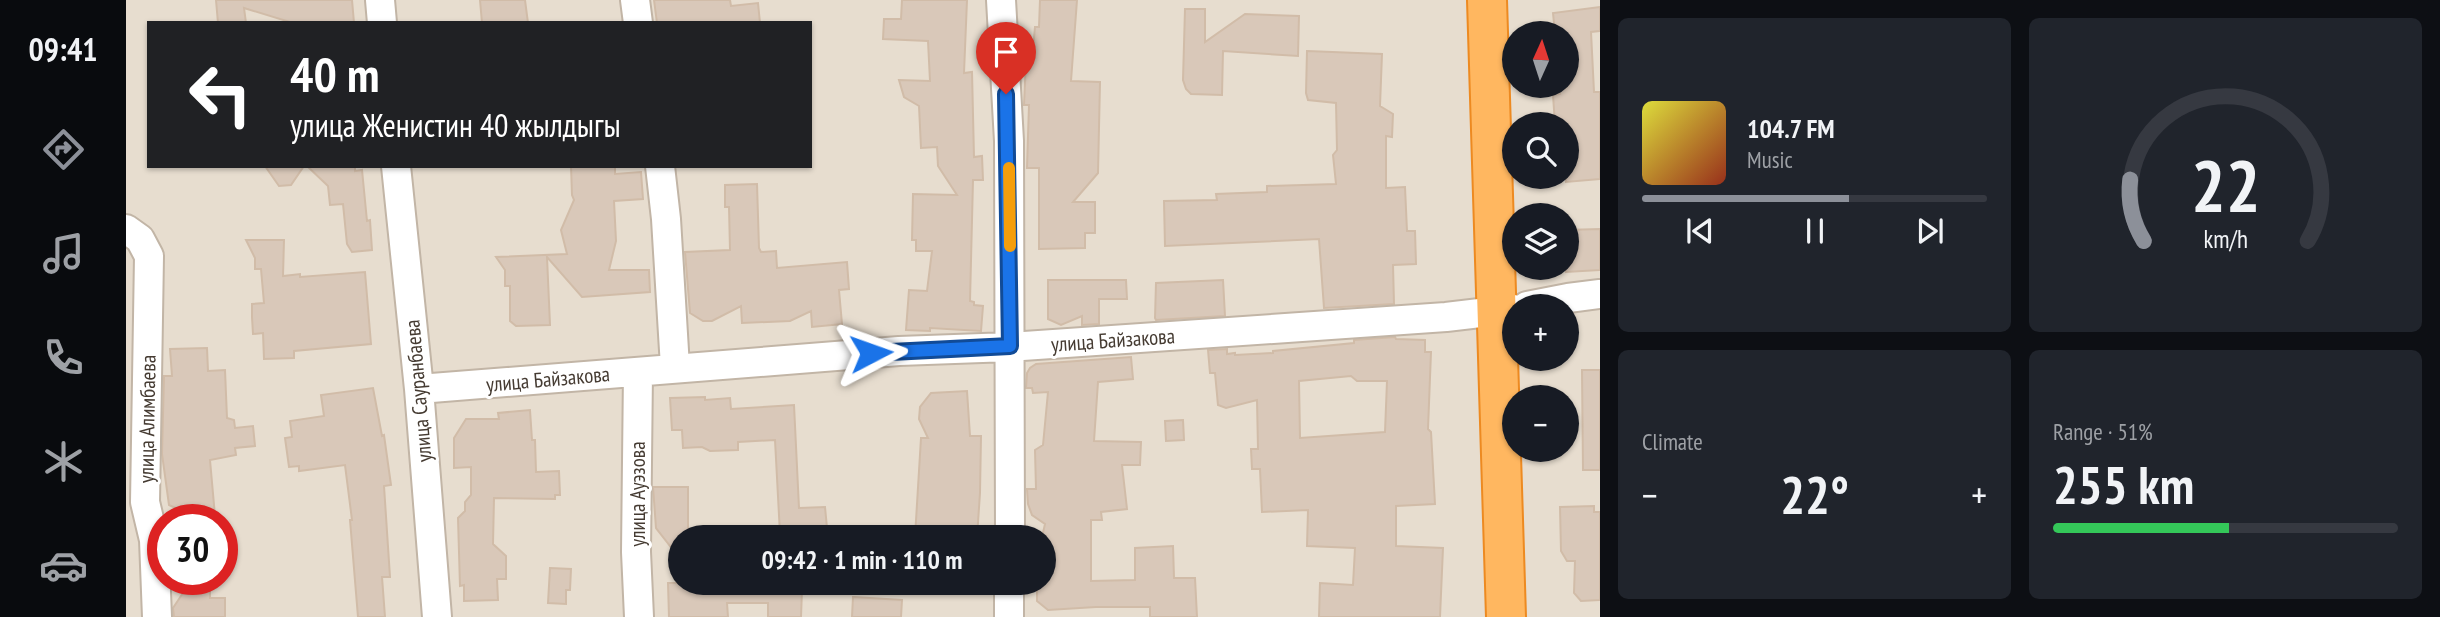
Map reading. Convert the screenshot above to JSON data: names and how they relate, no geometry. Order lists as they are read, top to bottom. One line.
{"streets":{"street":["улица Байзакова","улица Сауранбаева","улица Алимбаева","улица Ауэзова"]},"crossings":[["улица Байзакова","улица Сауранбаева"],["улица Байзакова","улица Ауэзова"]],"north":"top","page":{"tabs":"09:41","map_buttons":["+","−"],"turn":["40 m","улица Женистин 40 жылдыгы"],"song":["104.7 FM","Music"],"tile":["Climate",["Range · 51%","255 km"]],"heat":["−","22°","+"],"limit":"30","trip":"09:42 · 1 min · 110 m","gauge":["22","km/h"]}}
